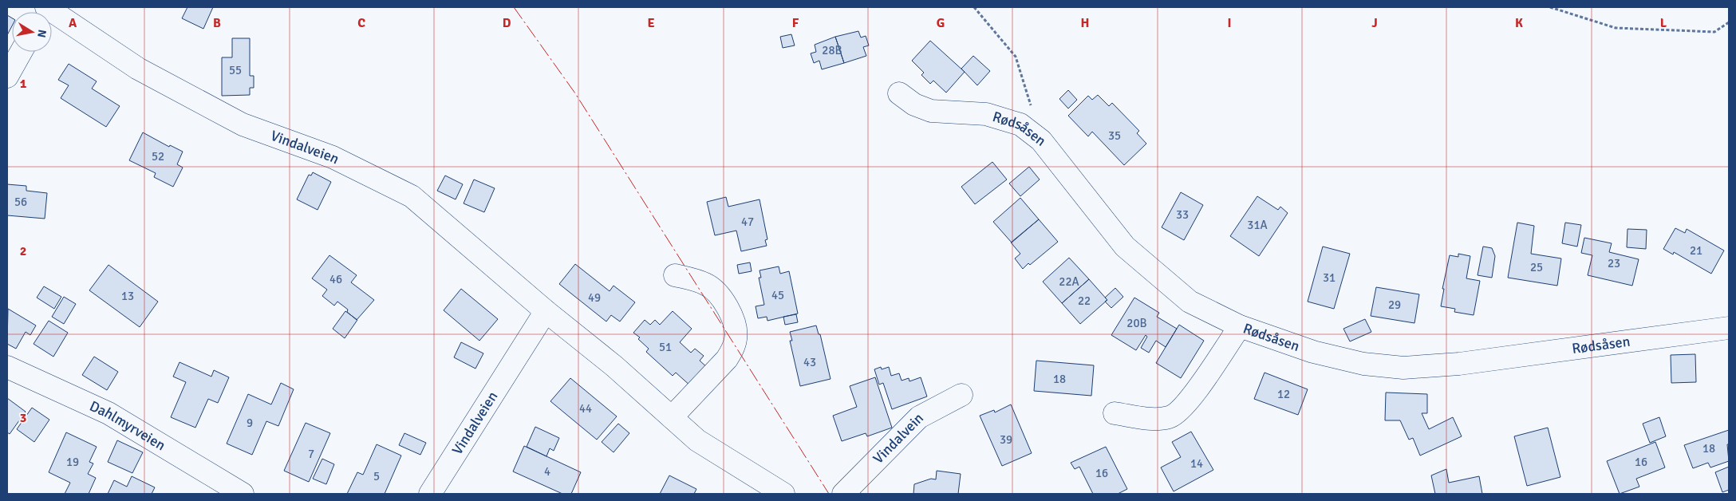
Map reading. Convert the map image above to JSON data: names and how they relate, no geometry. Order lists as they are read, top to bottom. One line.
{"streets":{"street":["Rødsåsen","Vindalveien","Dahlmyrveien","Vindalvein"]},"house_numbers":["28B","55","35","52","56","33","47","31A","21","23","25","31","46","22A","45","13","49","22","29","20B","51","43","18","12","44","9","39","18","7","19","16","14","4","16","5"],"north":"right","grid":{"columns":["A","B","C","D","E","F","G","H","I","J","K","L"],"rows":["1","2","3"]}}
